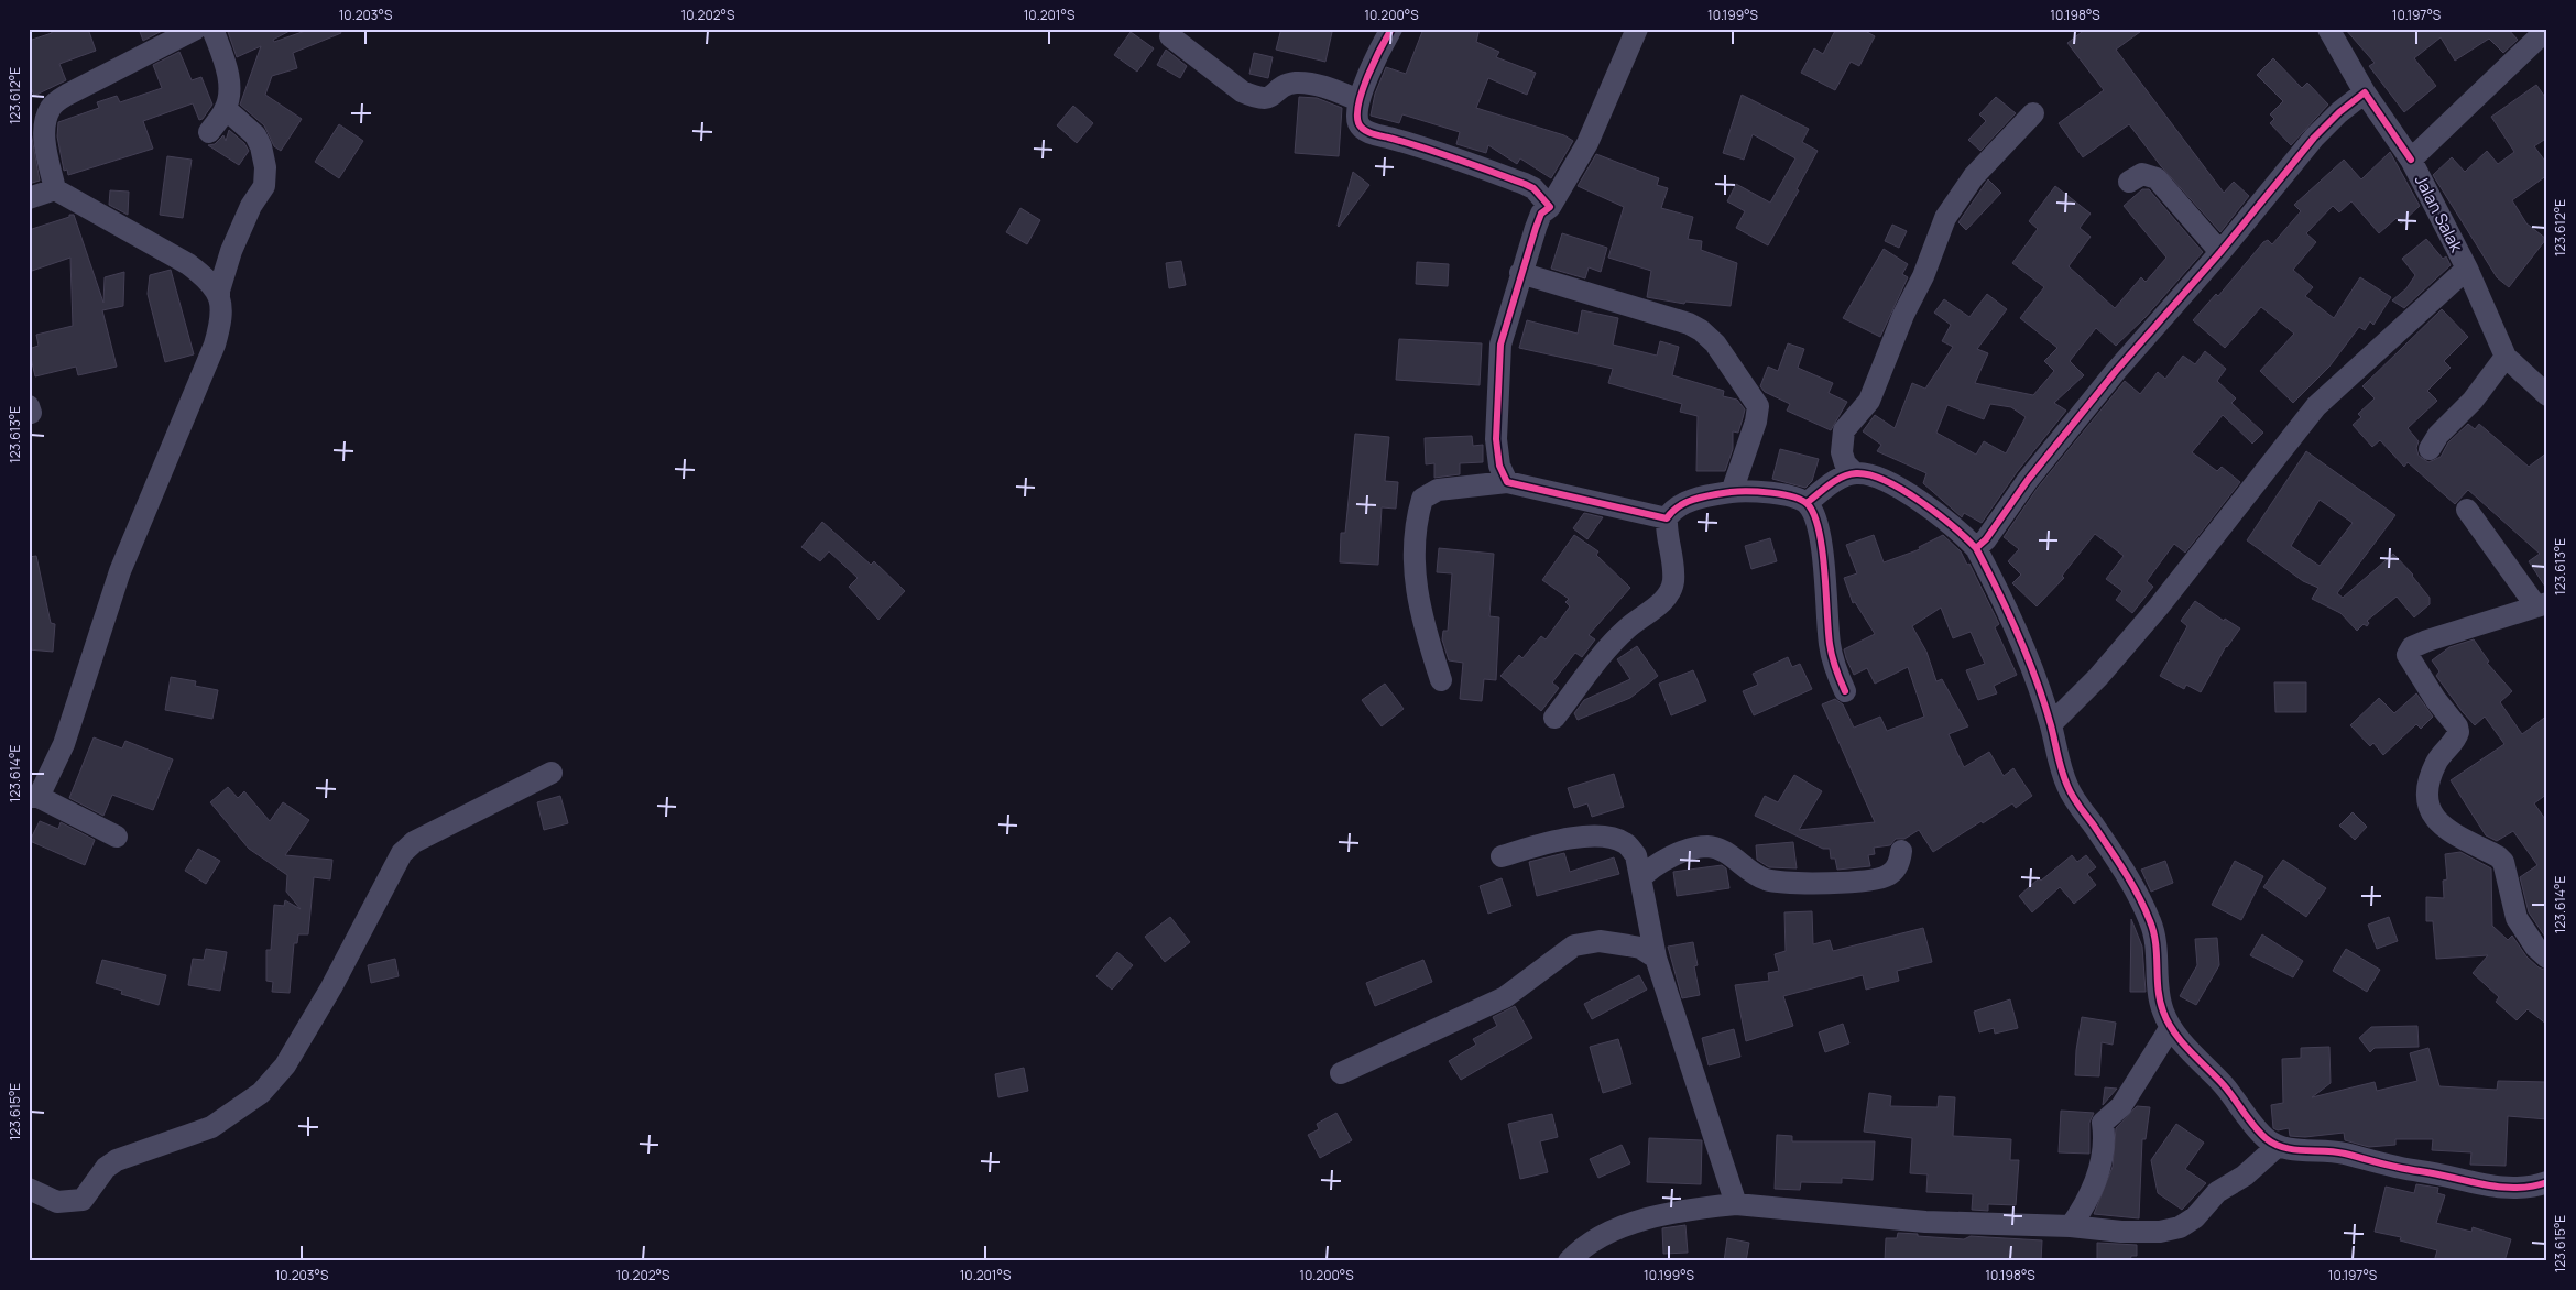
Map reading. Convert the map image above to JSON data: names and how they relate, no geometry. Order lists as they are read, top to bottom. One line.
{"streets":{"street":["Jalan Salak"]},"coordinates":["10.203°S","10.202°S","10.201°S","10.200°S","10.199°S","10.198°S","10.197°S","123.612°E","123.613°E","123.614°E","123.615°E"]}
